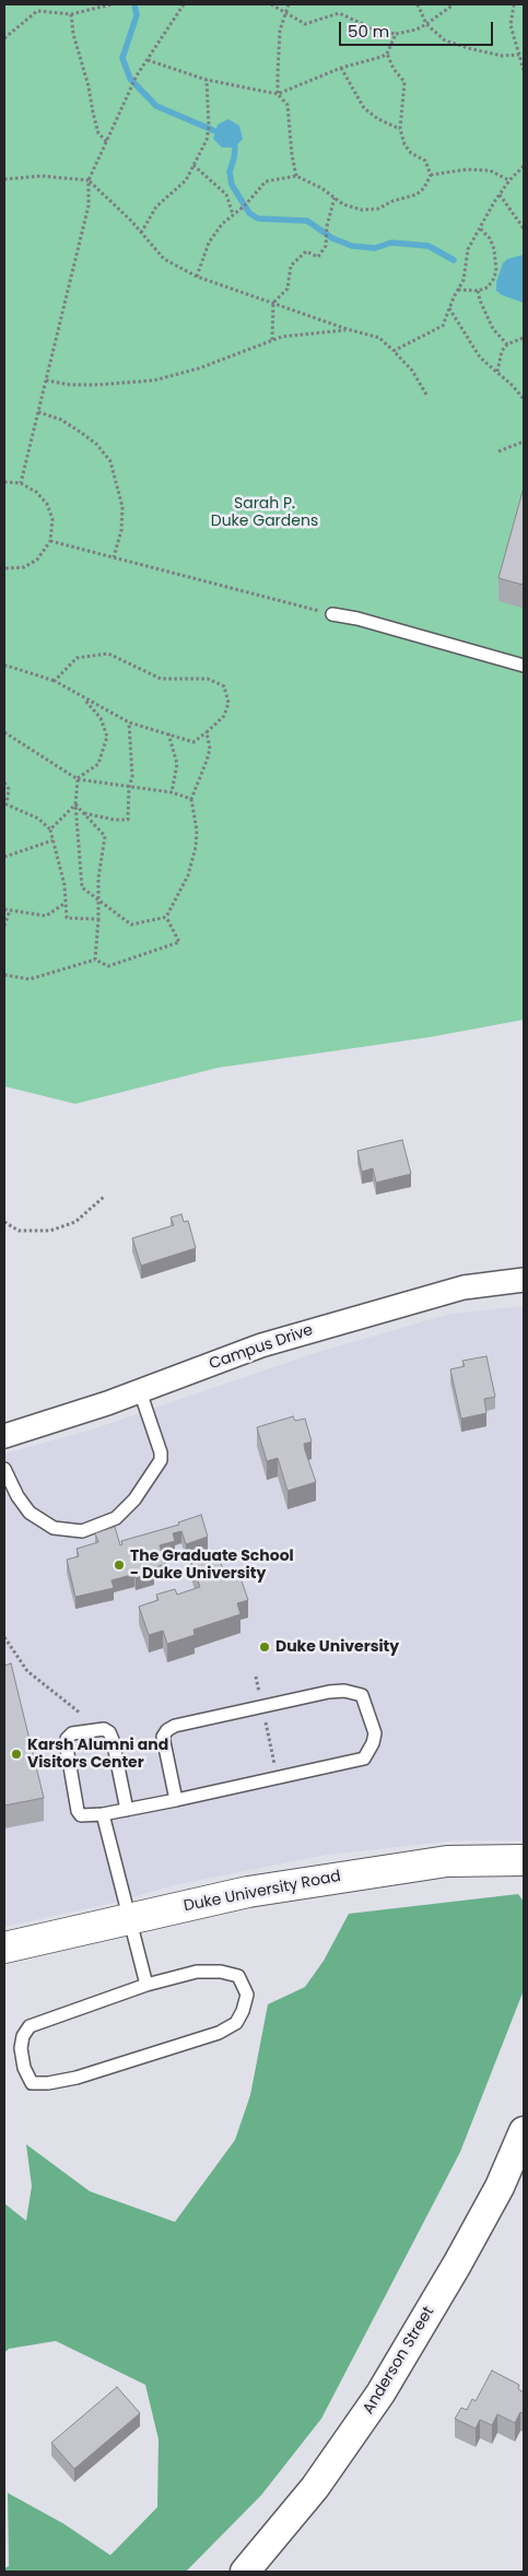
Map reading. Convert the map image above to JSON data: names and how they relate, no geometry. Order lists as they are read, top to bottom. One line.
{"streets":{"main road":["Duke University Road"],"street":["Campus Drive","Anderson Street"]},"parks":["Sarah P. Duke Gardens"],"places":["The Graduate School - Duke University","Duke University","Karsh Alumni and Visitors Center"],"scale_bar":"50 m"}
